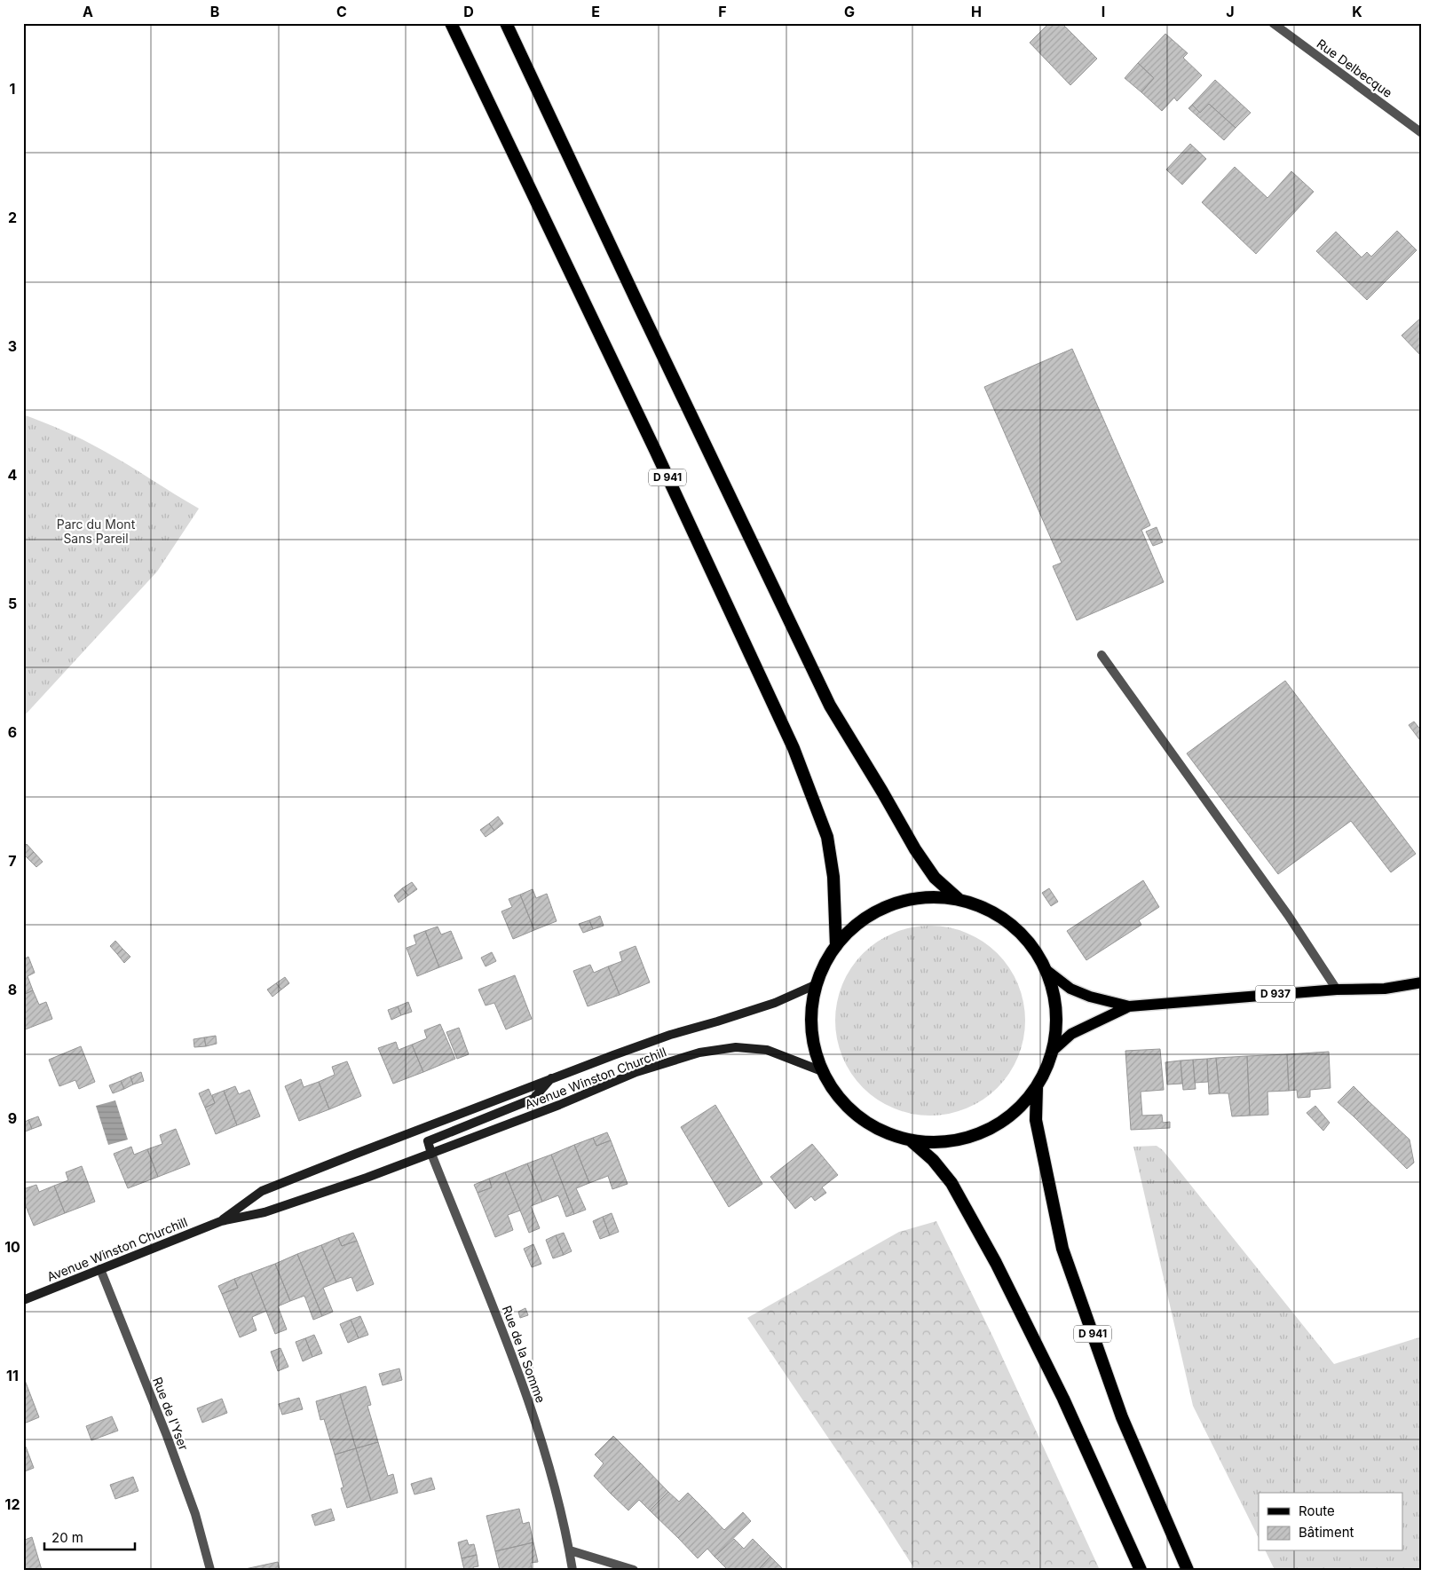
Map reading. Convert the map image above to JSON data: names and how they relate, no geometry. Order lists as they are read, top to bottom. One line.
{"streets":{"highway":["D 941"],"main road":["D 937","Avenue Winston Churchill"],"street":["Rue Delbecque","Rue de la Somme","Rue de l'Yser"]},"crossings":[["Avenue Winston Churchill","Rue de la Somme"],["Avenue Winston Churchill","Rue de l'Yser"]],"parks":["Parc du Mont Sans Pareil"],"legend":["Route","Bâtiment"],"scale_bar":"20 m","grid":{"columns":["A","B","C","D","E","F","G","H","I","J","K"],"rows":["1","2","3","4","5","6","7","8","9","10","11","12"]}}
